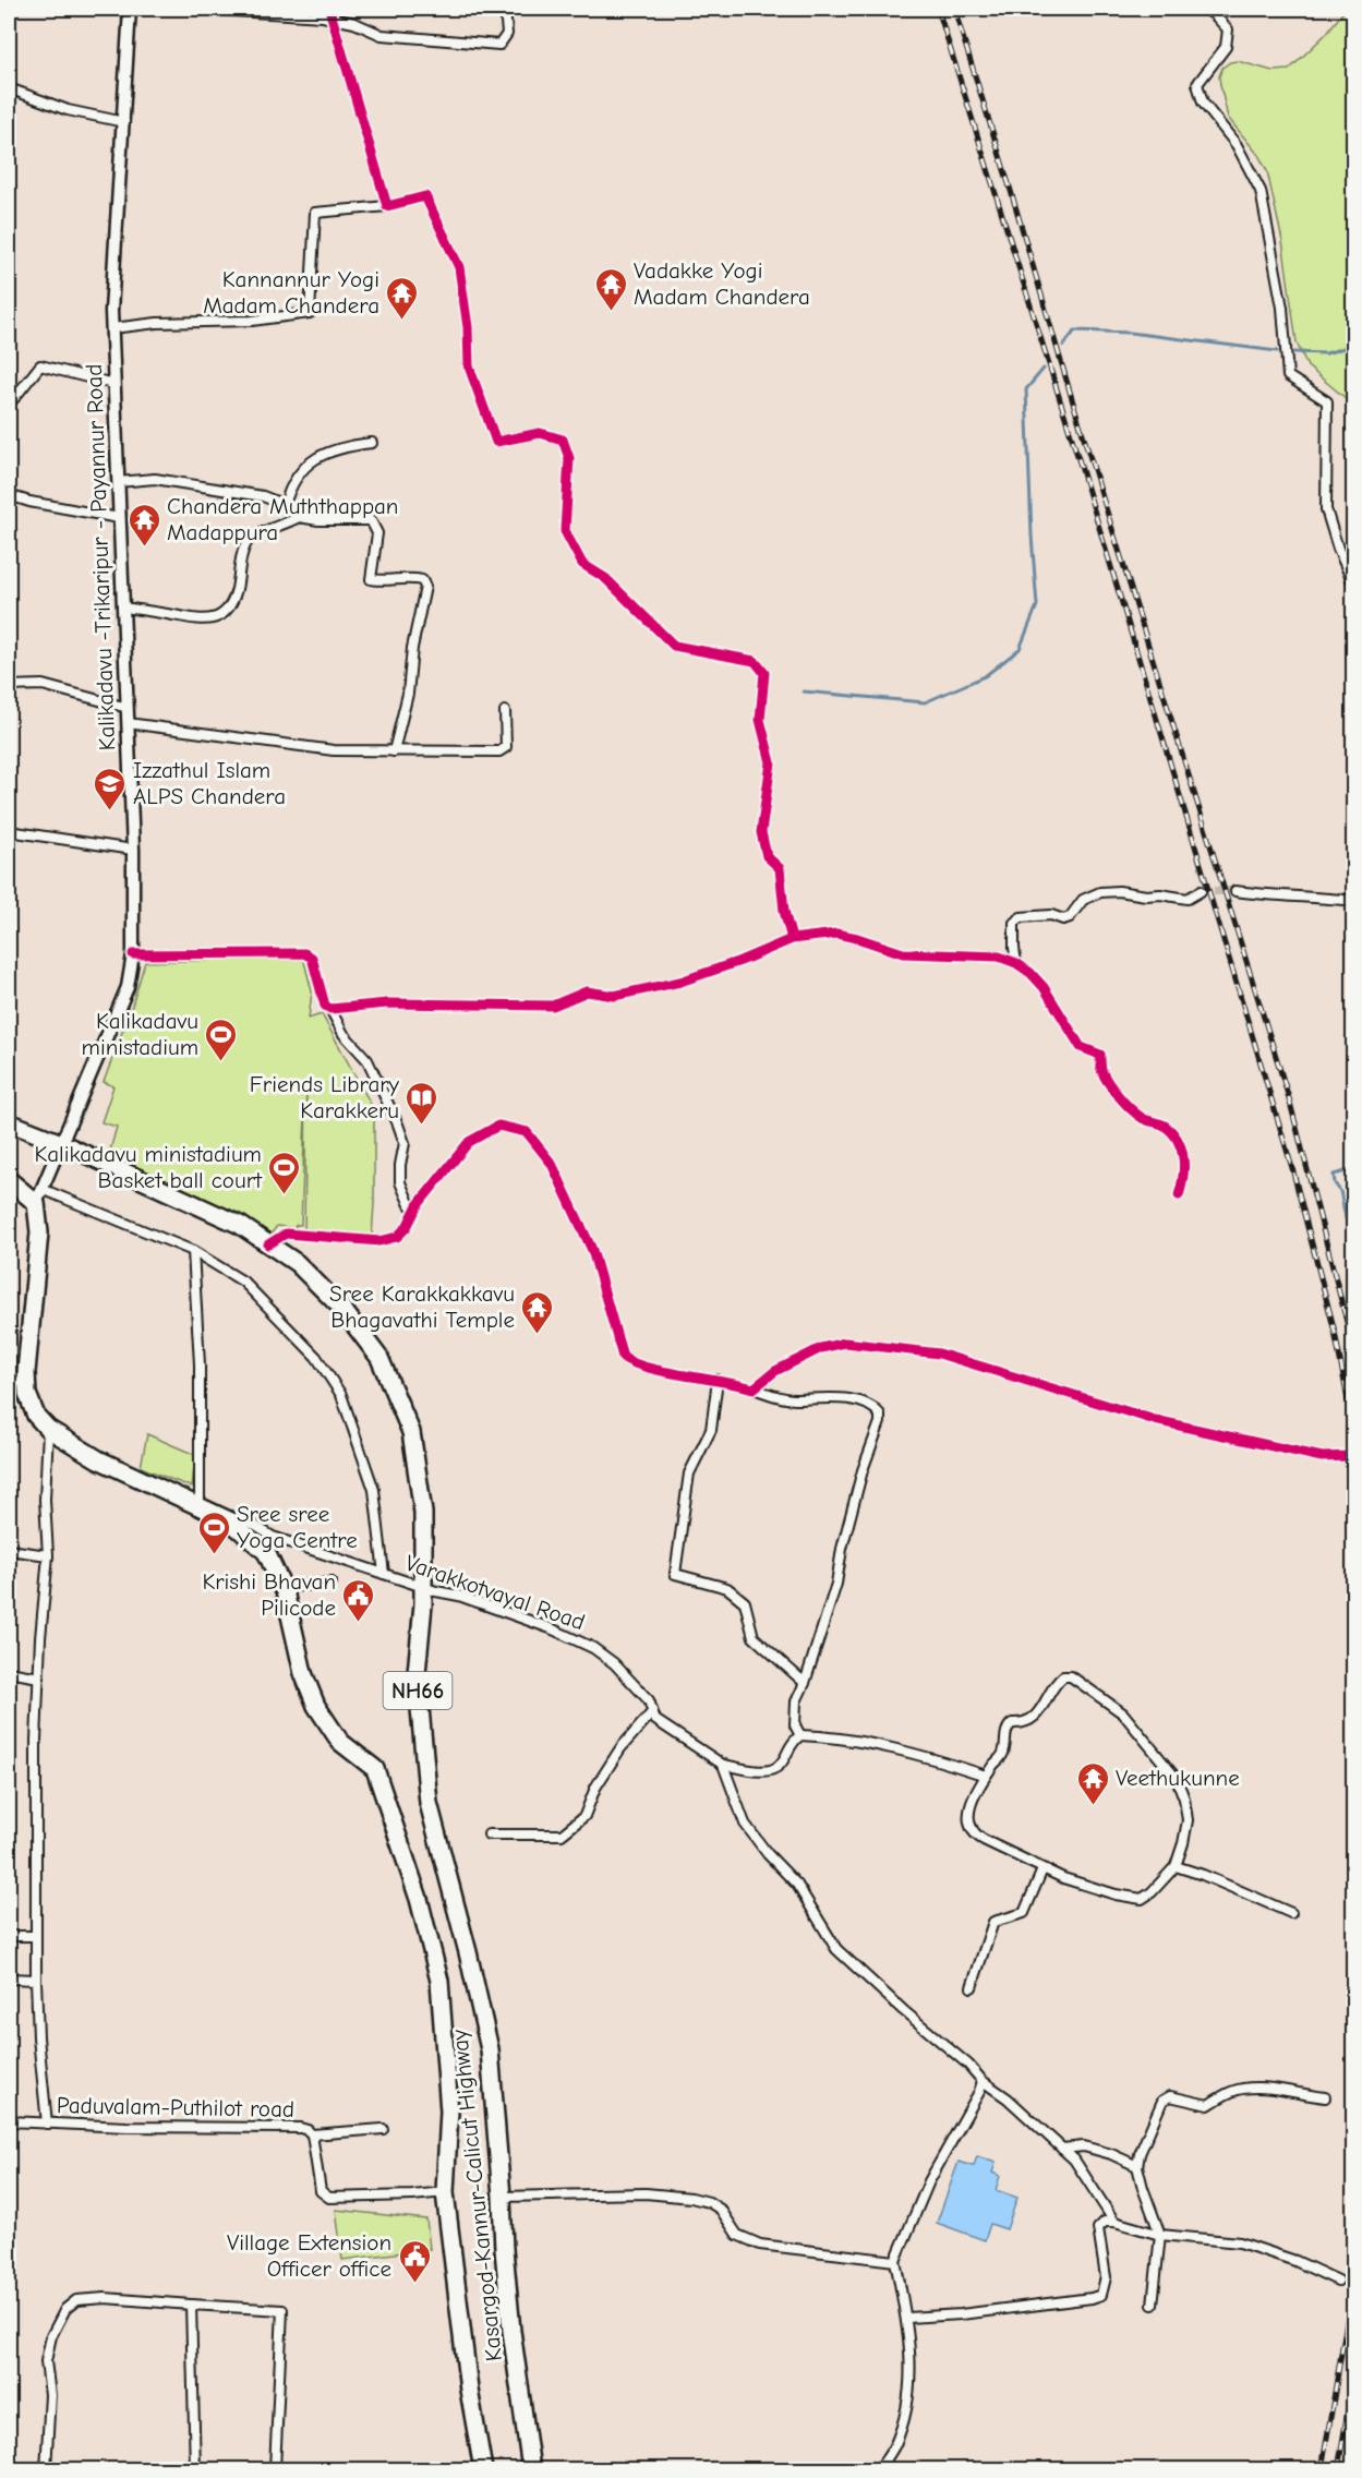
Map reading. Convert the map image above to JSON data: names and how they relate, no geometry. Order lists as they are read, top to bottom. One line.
{"streets":{"highway":["NH66","Kasargod-Kannur-Calicut Highway"],"main road":["Kalikadavu -Trikaripur - Payannur Road"],"street":["Varakkotvayal Road","Paduvalam-Puthilot road"]},"crossings":[["Kalikadavu -Trikaripur - Payannur Road","Kasargod-Kannur-Calicut Highway"],["Varakkotvayal Road","Kasargod-Kannur-Calicut Highway"],["Paduvalam-Puthilot road","Kasargod-Kannur-Calicut Highway"]],"places":{"temple":["Vadakke Yogi Madam Chandera","Kannannur Yogi Madam Chandera","Chandera Muththappan Madappura","Sree Karakkakkavu Bhagavathi Temple","Veethukunne"],"school or university":["Izzathul Islam ALPS Chandera"],"sports":["Kalikadavu ministadium","Kalikadavu ministadium Basket ball court","Sree sree Yoga Centre"],"library":["Friends Library Karakkeru"],"public building":["Krishi Bhavan Pilicode","Village Extension Officer office"]}}
